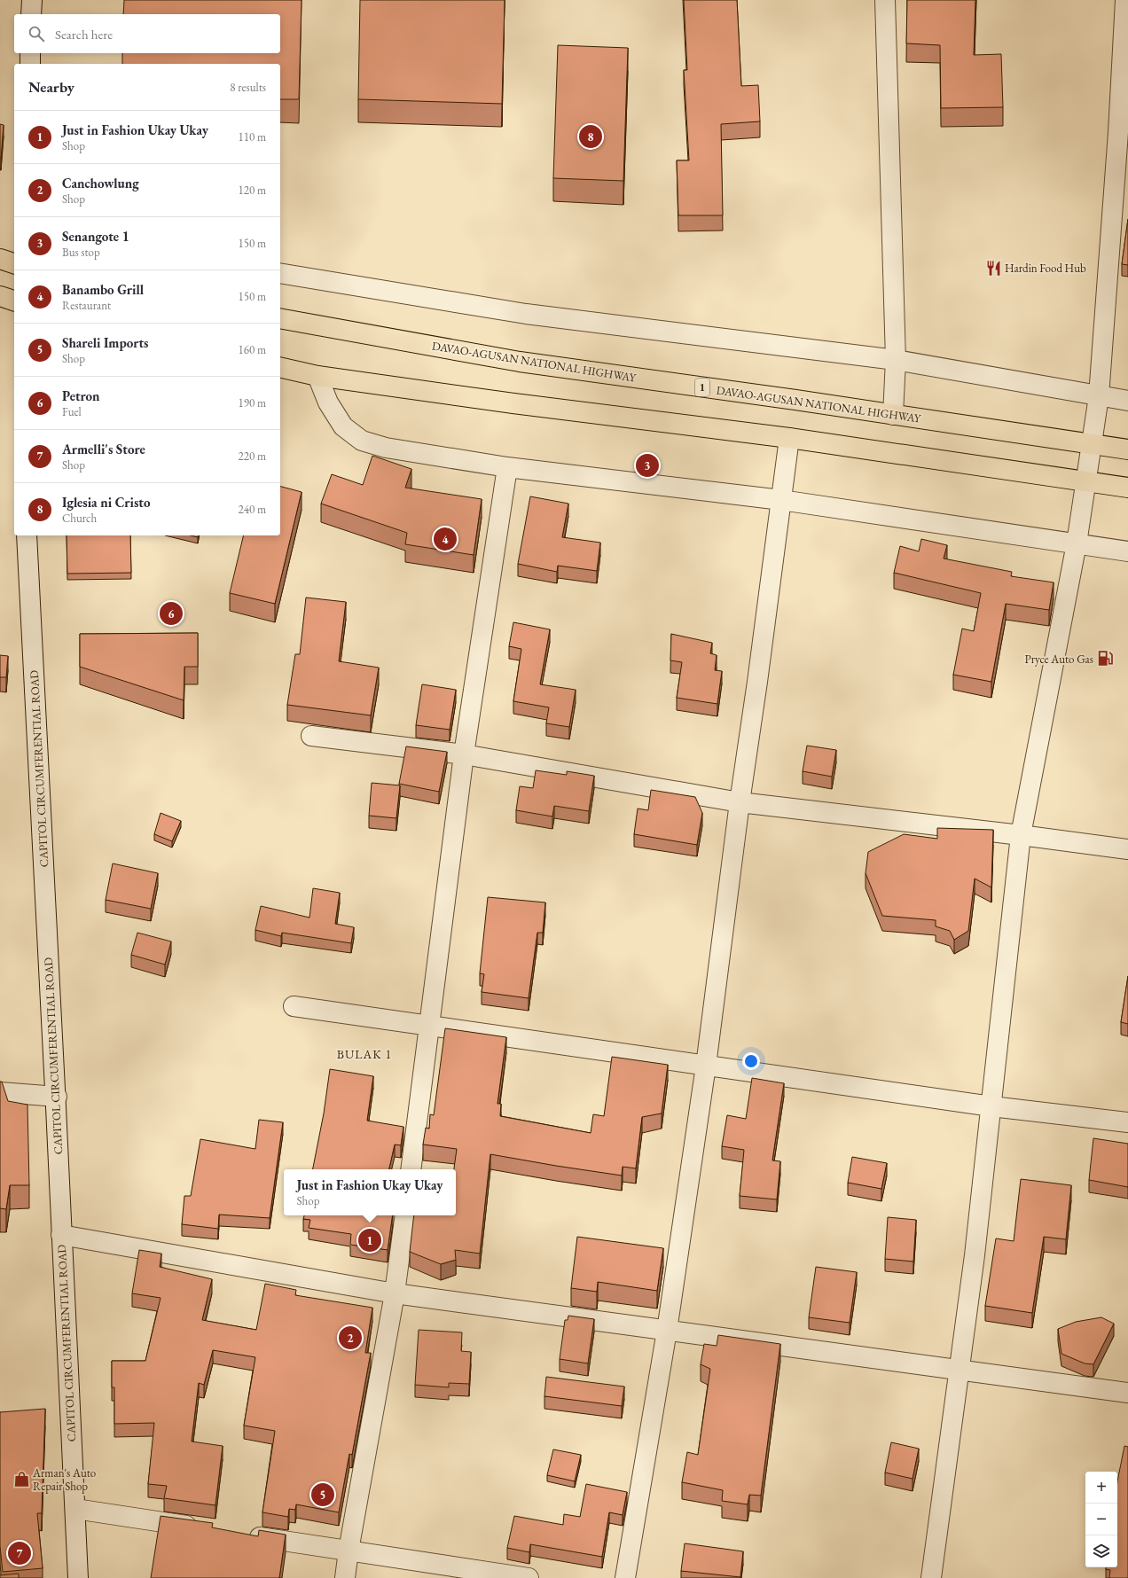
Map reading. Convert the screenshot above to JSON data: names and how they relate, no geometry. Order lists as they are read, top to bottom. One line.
{"streets":{"highway":["DAVAO-AGUSAN NATIONAL HIGHWAY","1"],"street":["CAPITOL CIRCUMFERENTIAL ROAD"]},"districts":["BULAK 1"],"places":{"restaurant":["Hardin Food Hub"],"fuel station":["Pryce Auto Gas"],"shop":["Arman's Auto Repair Shop"]},"page":{"search":"Search here","heading":["Nearby","8 results"],"list":[{"mark":"1","name":"Just in Fashion Ukay Ukay","note":"Shop","value":"110 m"},{"mark":"2","name":"Canchowlung","note":"Shop","value":"120 m"},{"mark":"3","name":"Senangote 1","note":"Bus stop","value":"150 m"},{"mark":"4","name":"Banambo Grill","note":"Restaurant","value":"150 m"},{"mark":"5","name":"Shareli Imports","note":"Shop","value":"160 m"},{"mark":"6","name":"Petron","note":"Fuel","value":"190 m"},{"mark":"7","name":"Armelli's Store","note":"Shop","value":"220 m"},{"mark":"8","name":"Iglesia ni Cristo","note":"Church","value":"240 m"}],"pins":["8","3","4","6","1","2","5","7"],"popup":["Just in Fashion Ukay Ukay","Shop"],"map_buttons":["+","−"]}}
